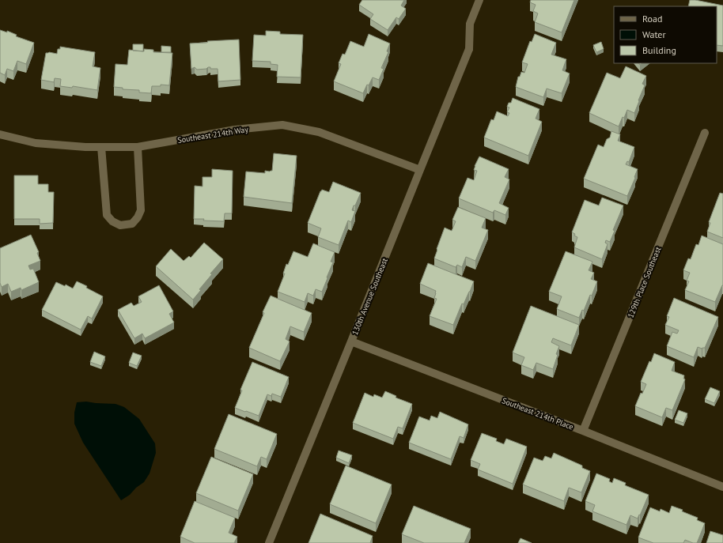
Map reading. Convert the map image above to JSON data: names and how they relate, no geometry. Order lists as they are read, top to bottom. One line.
{"streets":{"street":["Southeast 214th Way","129th Place Southeast","130th Avenue Southeast","Southeast 214th Place"]},"crossings":[["Southeast 214th Way","130th Avenue Southeast"],["129th Place Southeast","Southeast 214th Place"],["130th Avenue Southeast","Southeast 214th Place"]],"legend":["Road","Water","Building"]}
